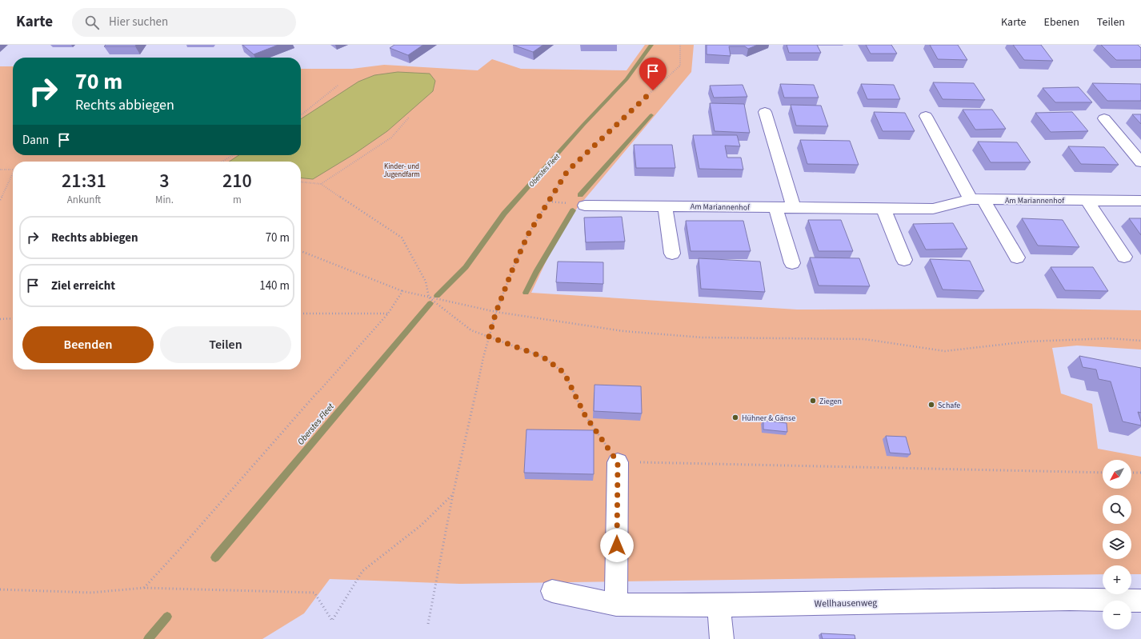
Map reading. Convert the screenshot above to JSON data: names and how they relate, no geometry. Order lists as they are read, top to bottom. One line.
{"streets":{"street":["Am Mariannenhof","Wellhausenweg"]},"water":["Oberstes Fleet"],"parks":["Kinder- und Jugendfarm"],"places":["Ziegen","Schafe","Hühner & Gänse"],"north":"bottom left","page":{"header":"Karte","search":"Hier suchen","nav":["Karte","Ebenen","Teilen"],"turn":["70 m","Rechts abbiegen"],"then":"Dann","eta":["21:31","Ankunft","3","Min.","210","m"],"list":[{"name":"Rechts abbiegen","value":"70 m"},{"name":"Ziel erreicht","value":"140 m"}],"buttons":["Beenden","Teilen"],"map_buttons":["+","−"]}}
